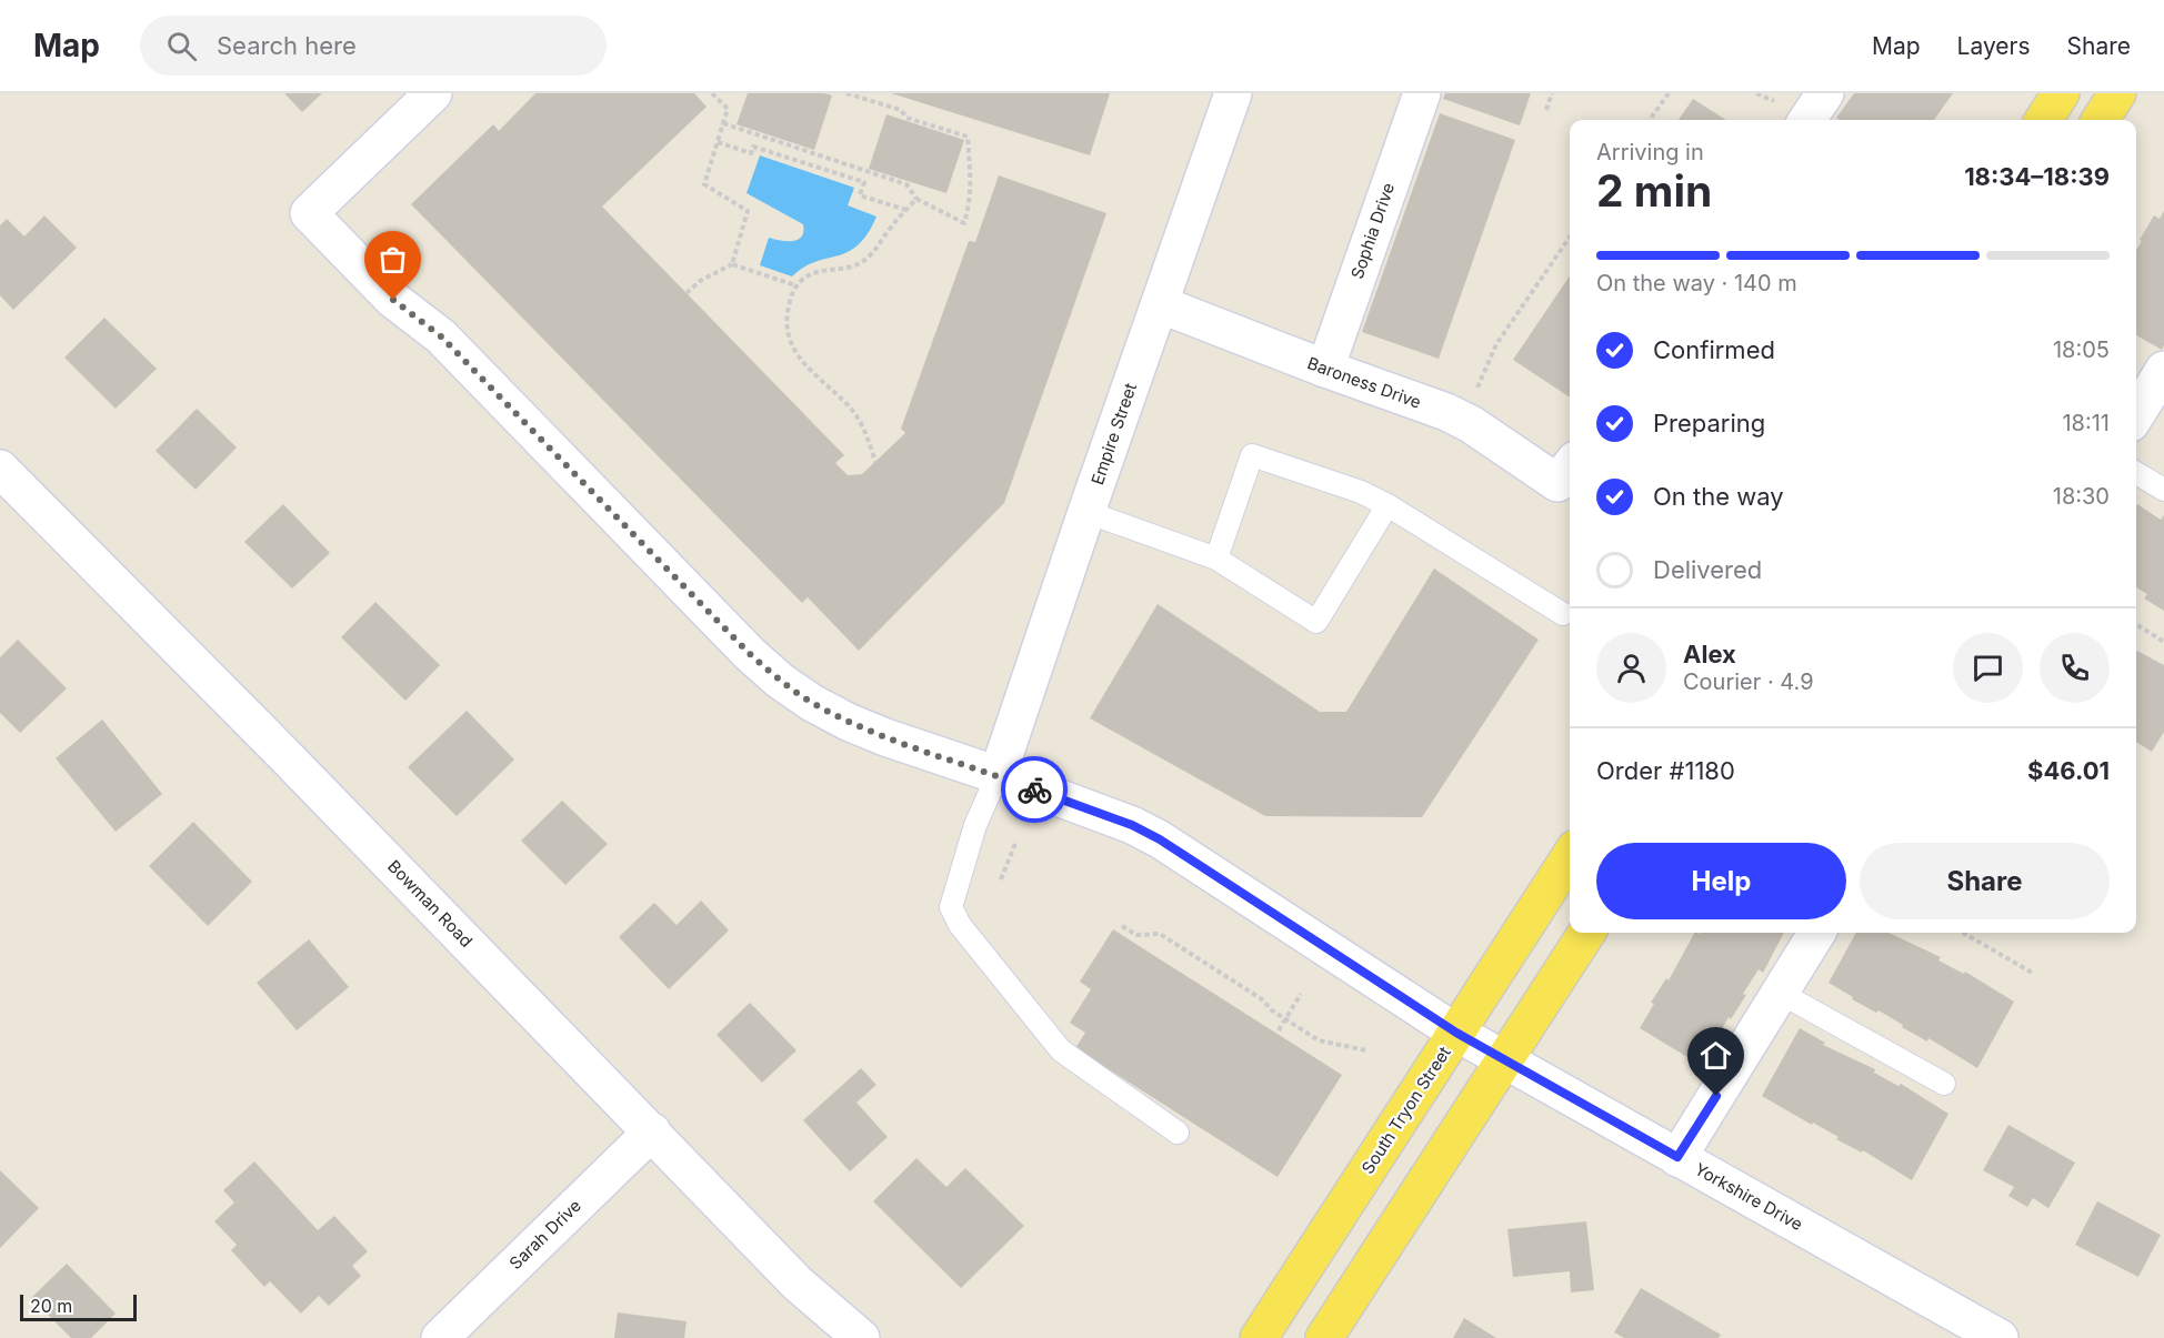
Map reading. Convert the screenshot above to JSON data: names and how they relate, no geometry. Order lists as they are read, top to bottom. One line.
{"streets":{"main road":["South Tryon Street"],"street":["Sophia Drive","Baroness Drive","Empire Street","Bowman Road","Yorkshire Drive","Sarah Drive"]},"crossings":[["Sophia Drive","Baroness Drive"],["Baroness Drive","Empire Street"],["Empire Street","Yorkshire Drive"],["Bowman Road","Sarah Drive"],["South Tryon Street","Yorkshire Drive"]],"scale_bar":"20 m","page":{"header":"Map","search":"Search here","nav":["Map","Layers","Share"],"heading":["2 min","Arriving in","18:34–18:39"],"panel":["Alex","Courier · 4.9","Order #1180","$46.01"],"bar":"On the way · 140 m","list":[["Confirmed","18:05"],["Preparing","18:11"],["On the way","18:30"],"Delivered"],"buttons":["Help","Share"],"scale":"20 m"}}
